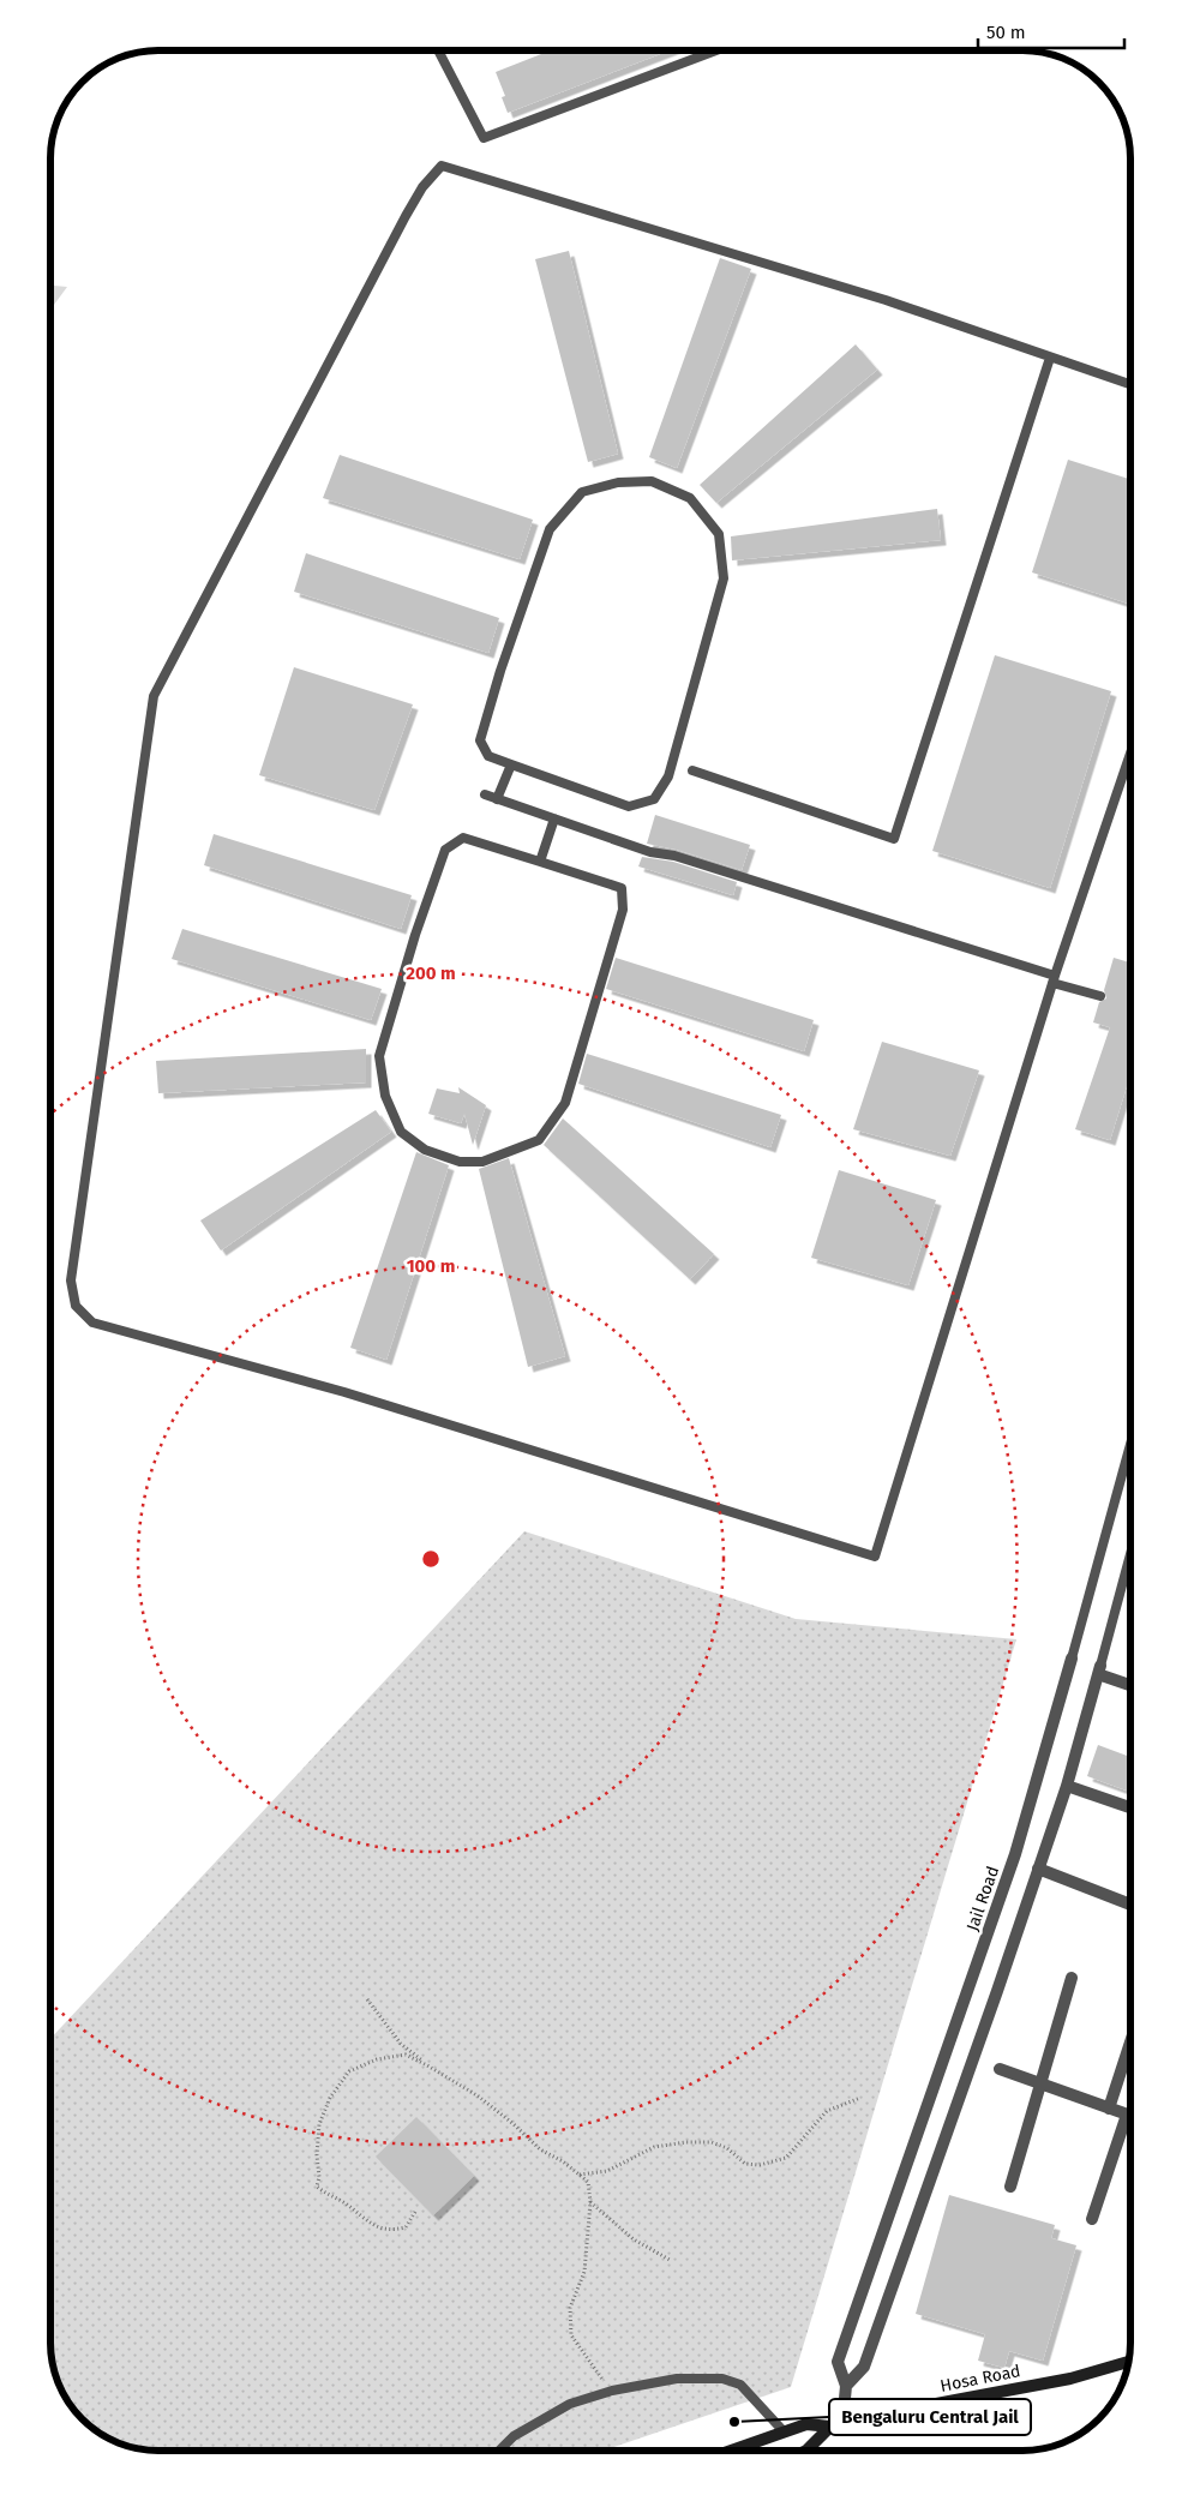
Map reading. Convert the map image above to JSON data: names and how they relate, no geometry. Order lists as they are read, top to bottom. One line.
{"streets":{"main road":["Hosa Road"],"street":["Jail Road"]},"crossings":[["Jail Road","Hosa Road"]],"places":["Bengaluru Central Jail"],"scale_bar":"50 m","rings":["200 m","100 m"]}
